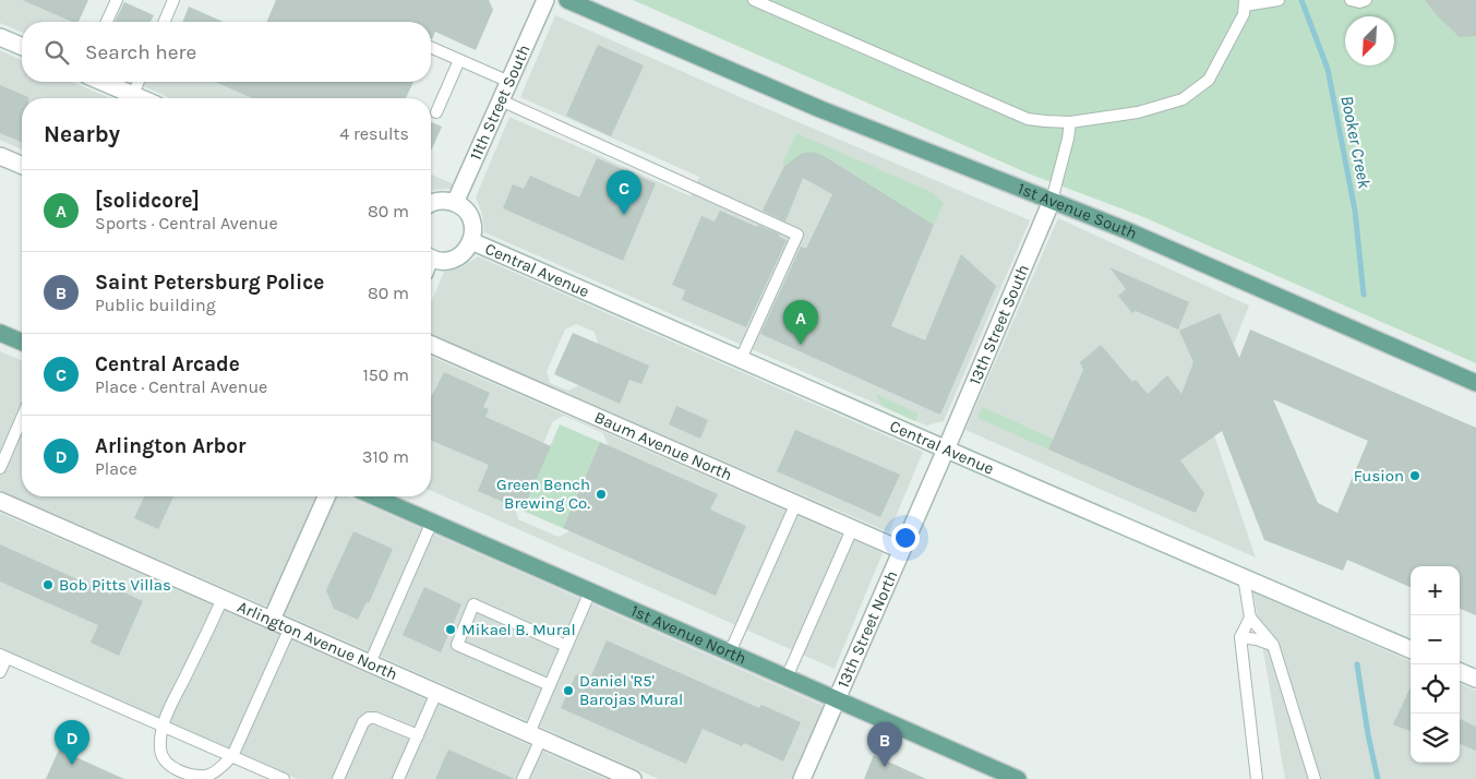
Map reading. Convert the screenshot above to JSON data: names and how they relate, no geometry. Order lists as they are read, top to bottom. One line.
{"streets":{"main road":["1st Avenue South","1st Avenue North"],"street":["11th Street South","Central Avenue","13th Street South","Baum Avenue North","13th Street North","Arlington Avenue North"]},"crossings":[["1st Avenue South","13th Street South"],["Central Avenue","13th Street South"],["Central Avenue","13th Street North"],["13th Street South","13th Street North"],["Baum Avenue North","13th Street North"],["13th Street North","1st Avenue North"]],"water":["Booker Creek"],"places":["Fusion","Green Bench Brewing Co.","Bob Pitts Villas","Mikael B. Mural","Daniel 'R5' Barojas Mural"],"north":"bottom left","page":{"search":"Search here","heading":["Nearby","4 results"],"list":[{"mark":"A","name":"[solidcore]","note":"Sports · Central Avenue","value":"80 m"},{"mark":"B","name":"Saint Petersburg Police","note":"Public building","value":"80 m"},{"mark":"C","name":"Central Arcade","note":"Place · Central Avenue","value":"150 m"},{"mark":"D","name":"Arlington Arbor","note":"Place","value":"310 m"}],"pins":["C","A","D","B"],"map_buttons":["+","−"]}}
